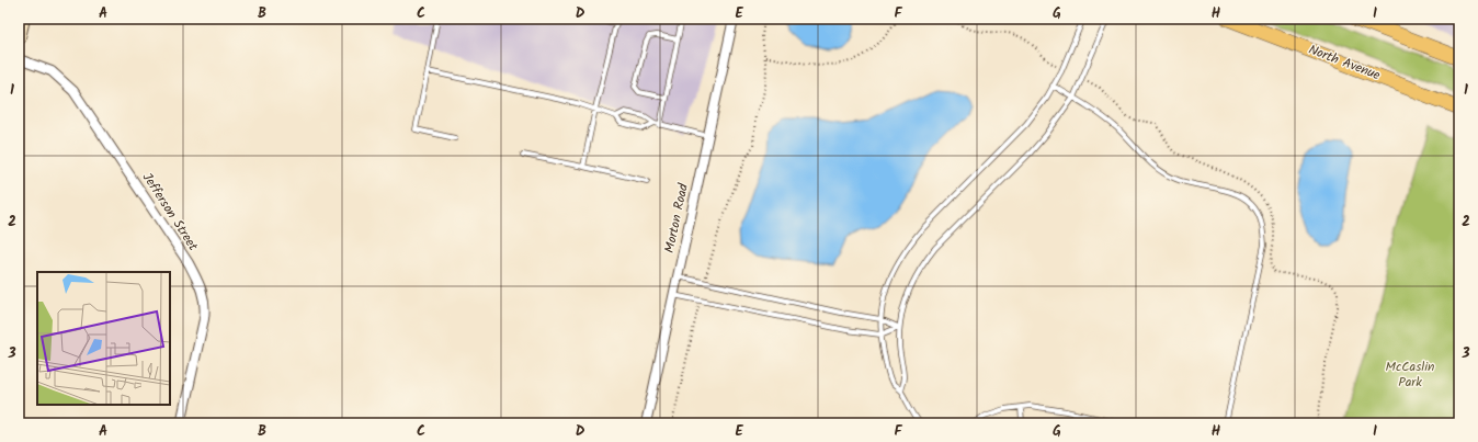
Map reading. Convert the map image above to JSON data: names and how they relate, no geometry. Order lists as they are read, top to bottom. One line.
{"streets":{"main road":["North Avenue"],"street":["Jefferson Street","Morton Road"]},"parks":["McCaslin Park"],"grid":{"columns":["A","B","C","D","E","F","G","H","I"],"rows":["1","2","3"]}}
